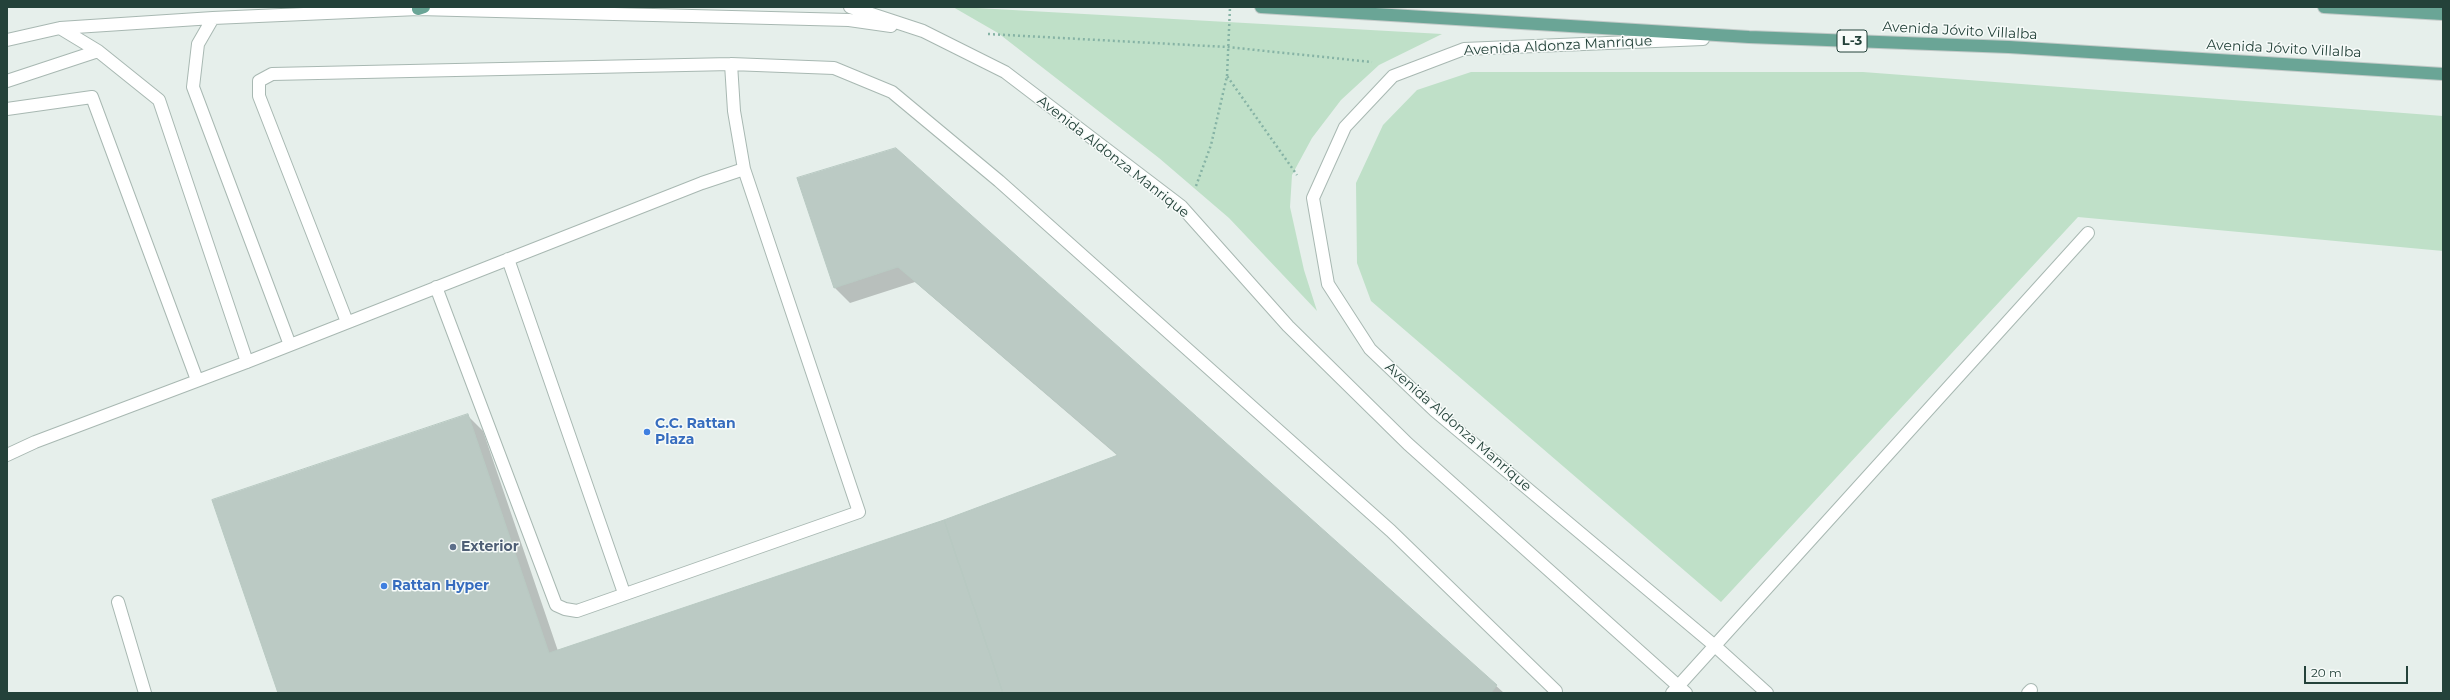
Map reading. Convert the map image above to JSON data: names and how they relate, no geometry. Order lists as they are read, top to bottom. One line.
{"streets":{"main road":["Avenida Jóvito Villalba","L-3"],"street":["Avenida Aldonza Manrique"]},"crossings":[["Avenida Jóvito Villalba","Avenida Aldonza Manrique"]],"places":["C.C. Rattan Plaza","Exterior","Rattan Hyper"],"scale_bar":"20 m"}
